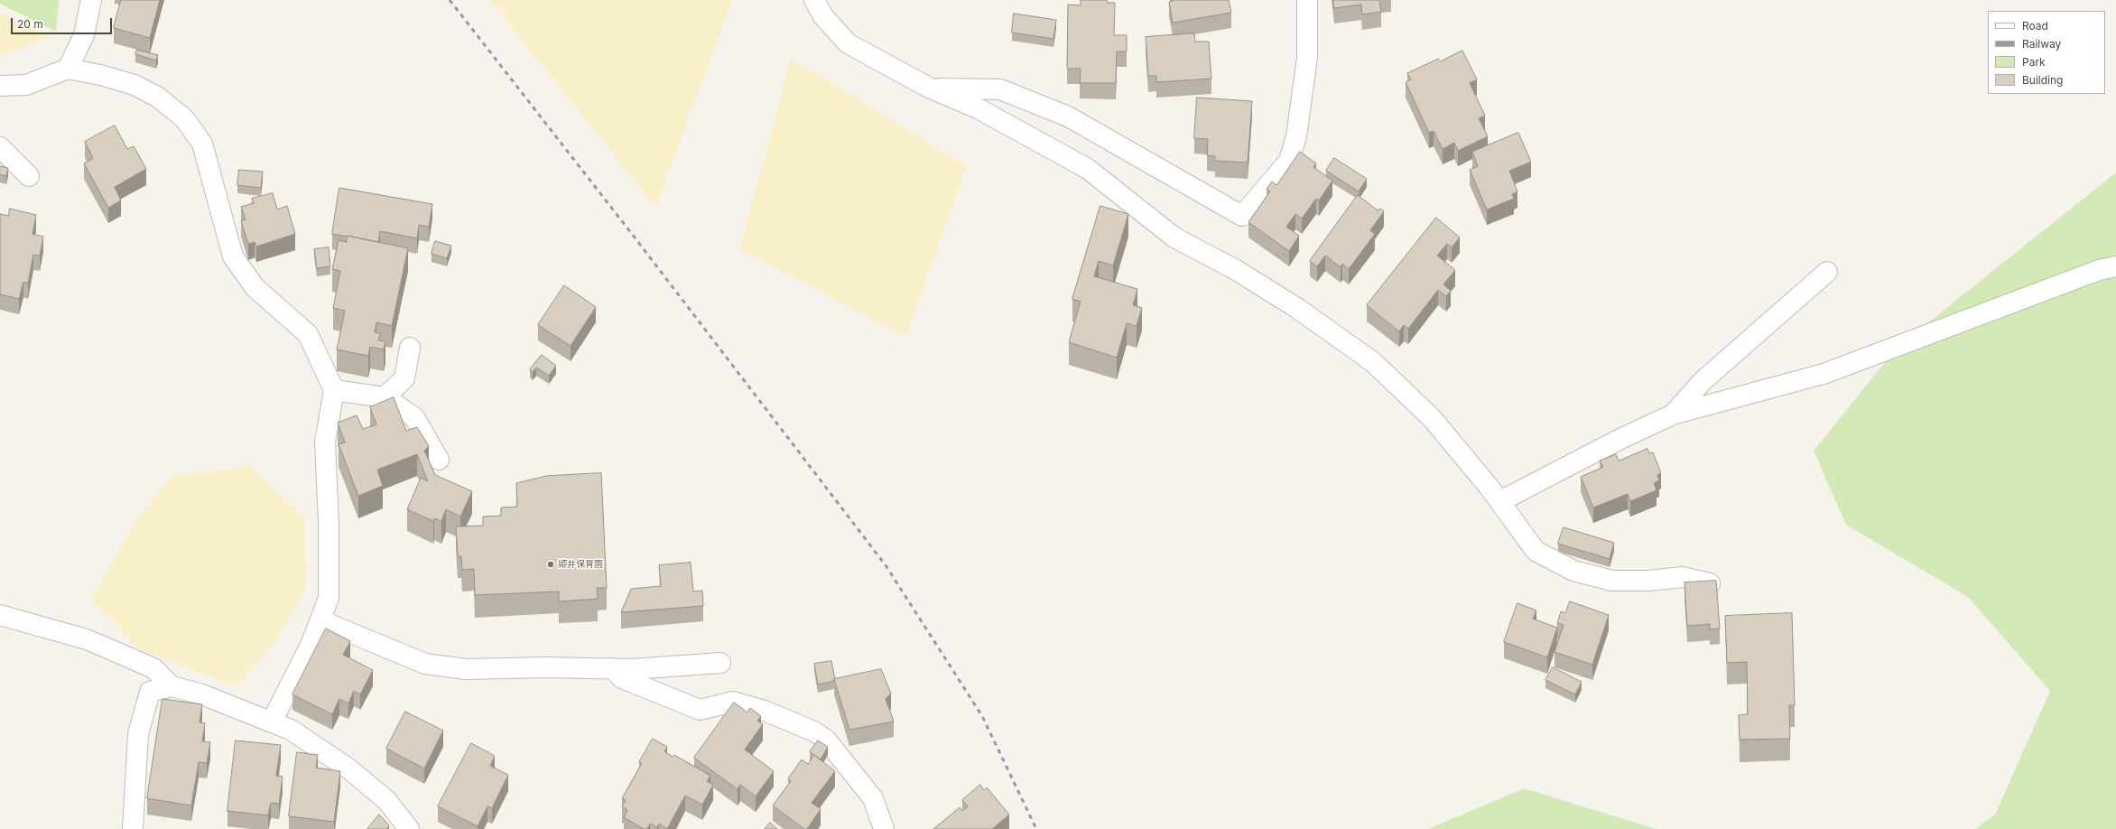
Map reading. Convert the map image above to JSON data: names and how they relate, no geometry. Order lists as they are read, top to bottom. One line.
{"places":["姫井保育園"],"legend":["Road","Railway","Park","Building"],"scale_bar":"20 m"}
